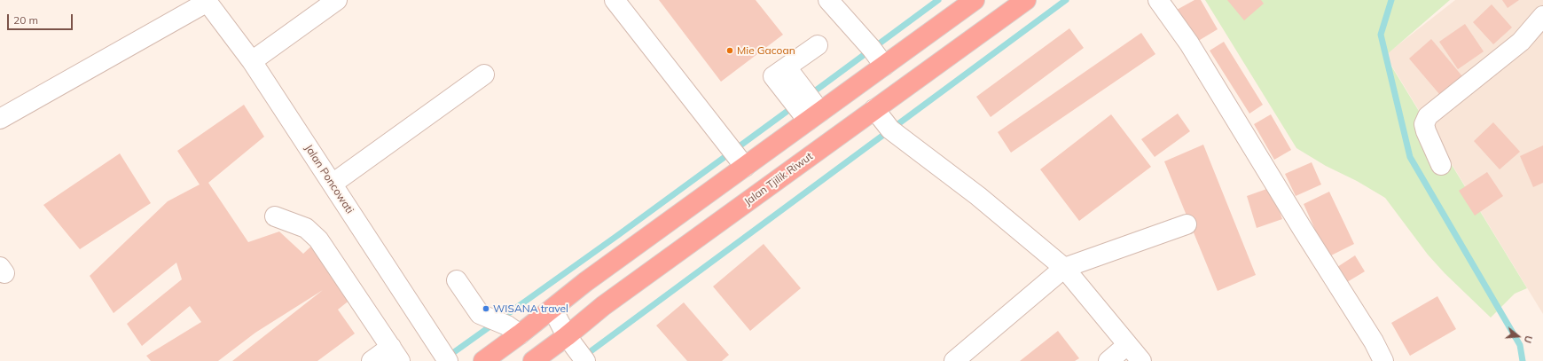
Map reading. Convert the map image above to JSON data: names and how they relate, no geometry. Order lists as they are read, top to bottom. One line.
{"streets":{"highway":["Jalan Tjilik Riwut"],"street":["Jalan Poncowati"]},"places":["Mie Gacoan","WISANA travel"],"scale_bar":"20 m","north":"right"}
